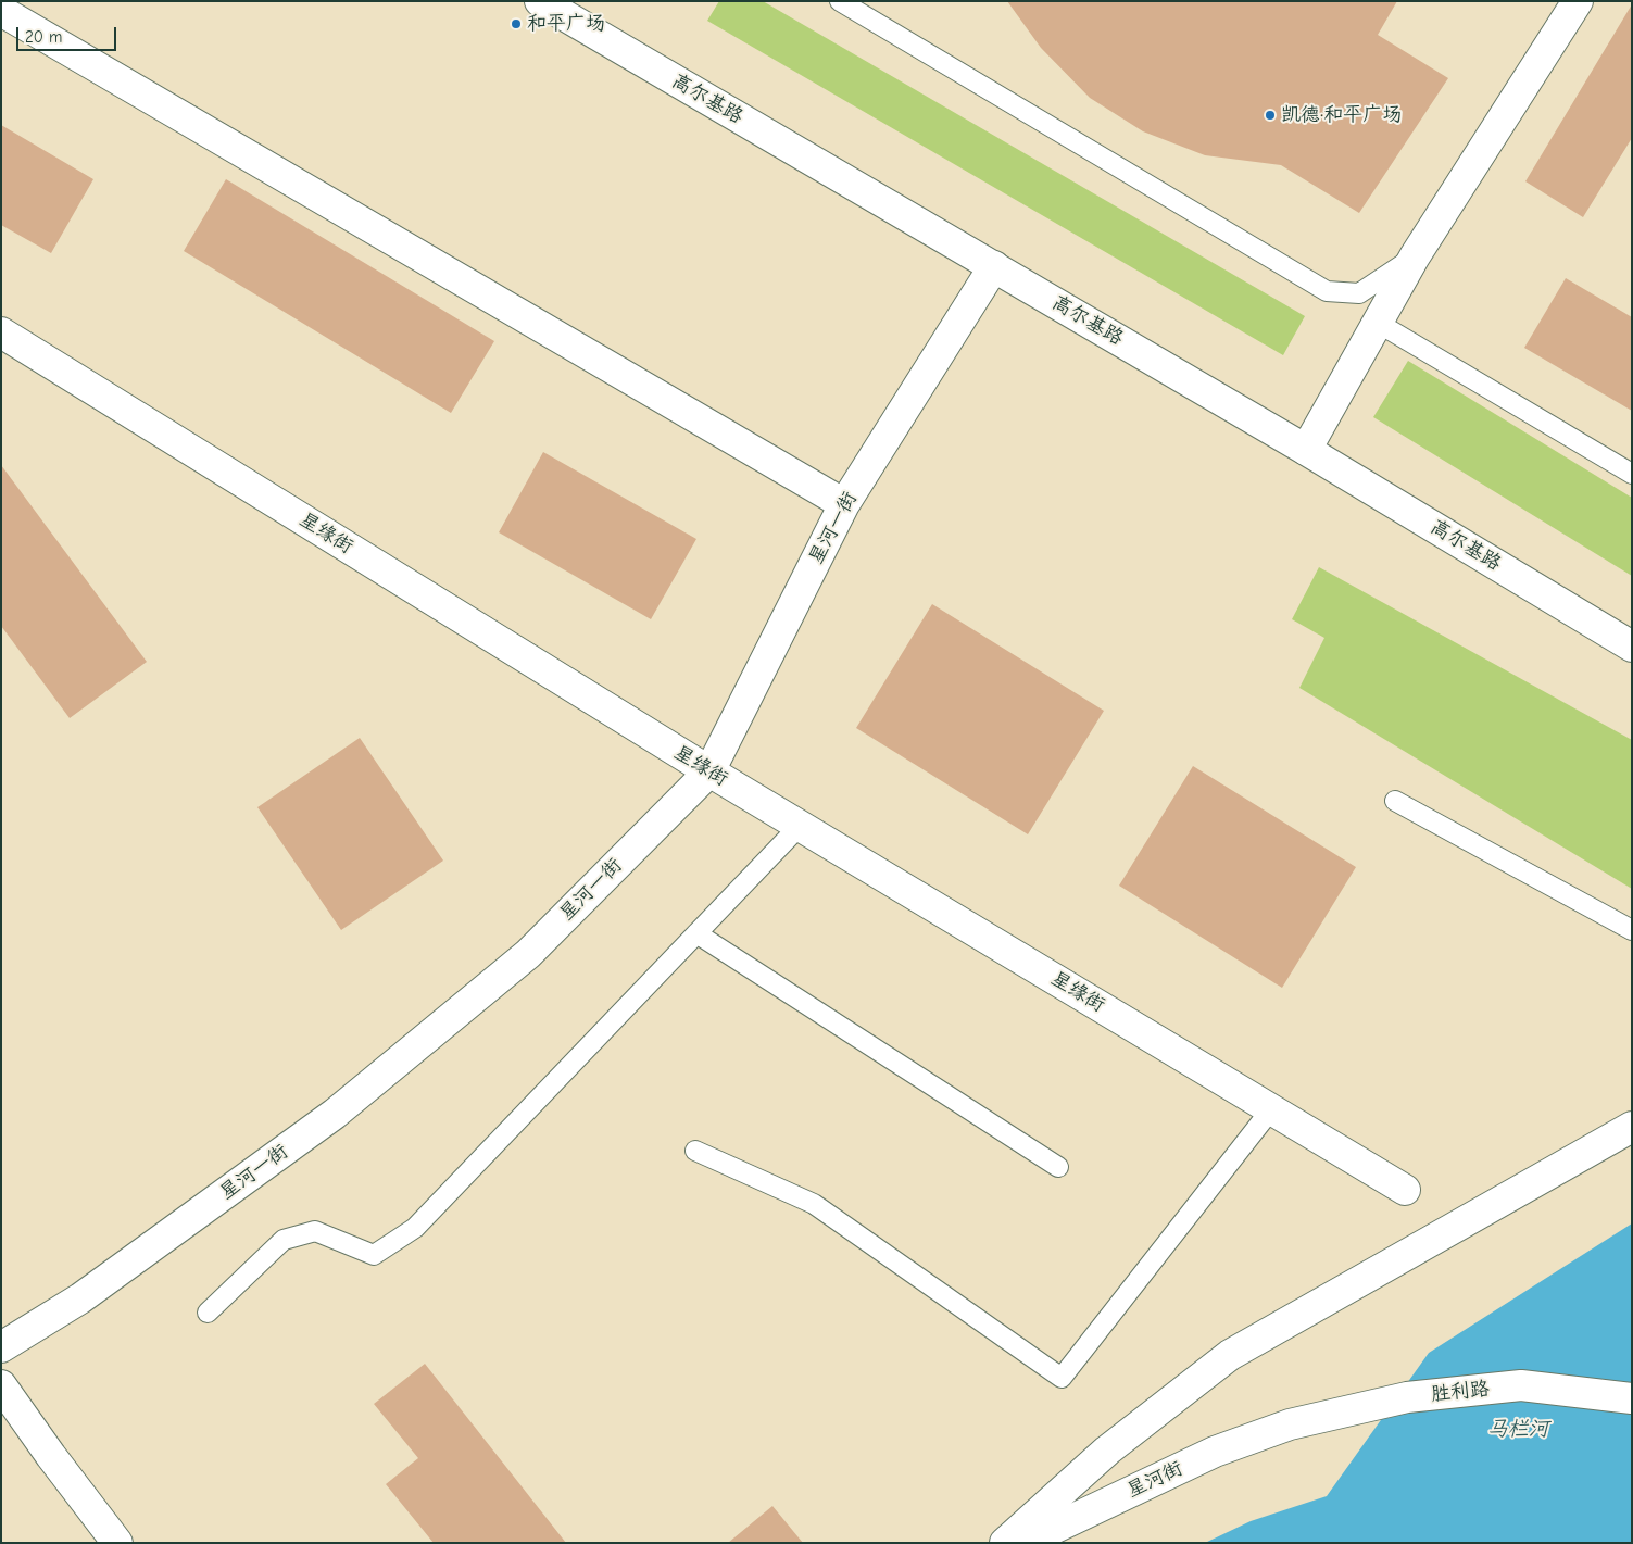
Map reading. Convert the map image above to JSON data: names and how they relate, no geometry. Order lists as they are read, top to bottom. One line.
{"streets":{"main road":["高尔基路","星河一街","星缘街","胜利路","星河街"]},"crossings":[["高尔基路","星河一街"],["星河一街","星缘街"],["胜利路","星河街"]],"water":["马栏河"],"places":["和平广场","凯德·和平广场"],"scale_bar":"20 m"}
